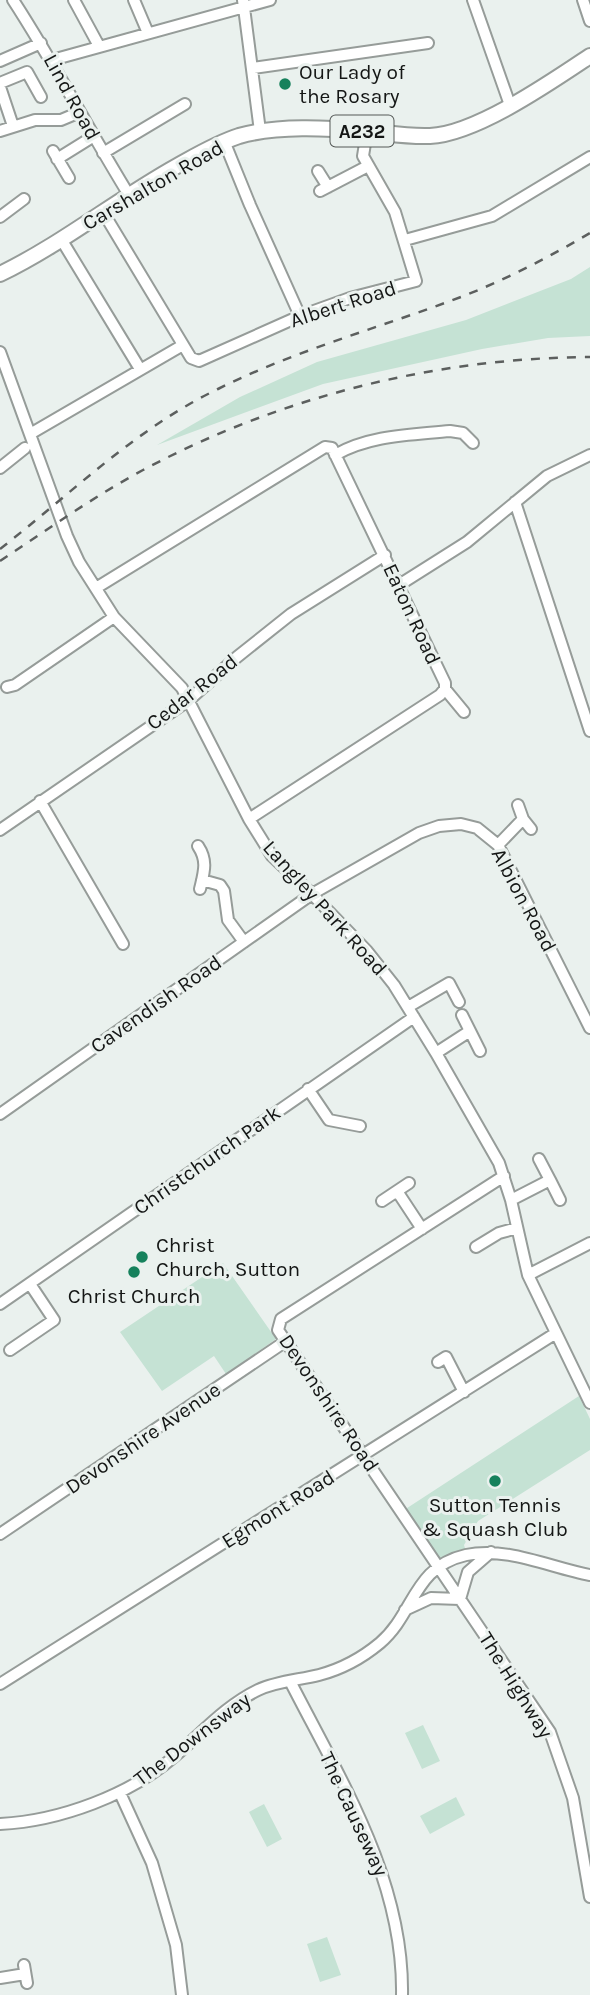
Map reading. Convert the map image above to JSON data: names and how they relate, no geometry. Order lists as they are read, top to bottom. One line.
{"streets":{"highway":["A232","Carshalton Road"],"street":["Lind Road","Albert Road","Eaton Road","Cedar Road","Albion Road","Langley Park Road","Cavendish Road","Christchurch Park","Devonshire Road","Devonshire Avenue","Egmont Road","The Highway","The Downsway","The Causeway"]},"crossings":[["Lind Road","Carshalton Road"],["Carshalton Road","Albert Road"],["Eaton Road","Cedar Road"],["Eaton Road","Langley Park Road"],["Cedar Road","Langley Park Road"],["Albion Road","Langley Park Road"],["Albion Road","Cavendish Road"],["Langley Park Road","Cavendish Road"],["Langley Park Road","Christchurch Park"],["Langley Park Road","Devonshire Road"],["Langley Park Road","Egmont Road"],["Devonshire Road","Devonshire Avenue"],["Devonshire Road","Egmont Road"],["Devonshire Road","The Highway"],["Devonshire Road","The Downsway"],["The Highway","The Downsway"],["The Downsway","The Causeway"]],"places":["Our Lady of the Rosary","Christ Church, Sutton","Christ Church","Sutton Tennis & Squash Club"]}
